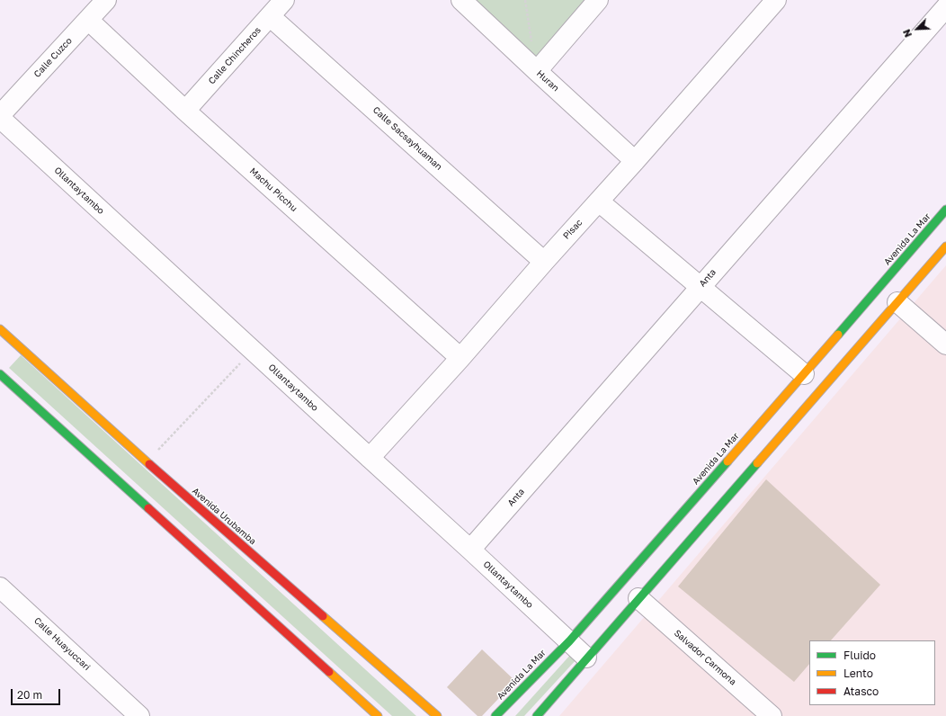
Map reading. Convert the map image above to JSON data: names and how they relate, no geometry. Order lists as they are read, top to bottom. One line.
{"streets":{"street":["Calle Chincheros","Calle Cuzco","Huran","Calle Sacsayhuaman","Machu Picchu","Ollantaytambo","Pisac","Avenida La Mar","Anta","Avenida Urubamba","Calle Huayuccari","Salvador Carmona"]},"crossings":[["Calle Chincheros","Calle Sacsayhuaman"],["Calle Chincheros","Machu Picchu"],["Calle Cuzco","Machu Picchu"],["Huran","Pisac"],["Calle Sacsayhuaman","Pisac"],["Machu Picchu","Pisac"],["Ollantaytambo","Pisac"],["Ollantaytambo","Avenida La Mar"],["Ollantaytambo","Anta"]],"legend":["Fluido","Lento","Atasco"],"scale_bar":"20 m","north":"bottom left"}
